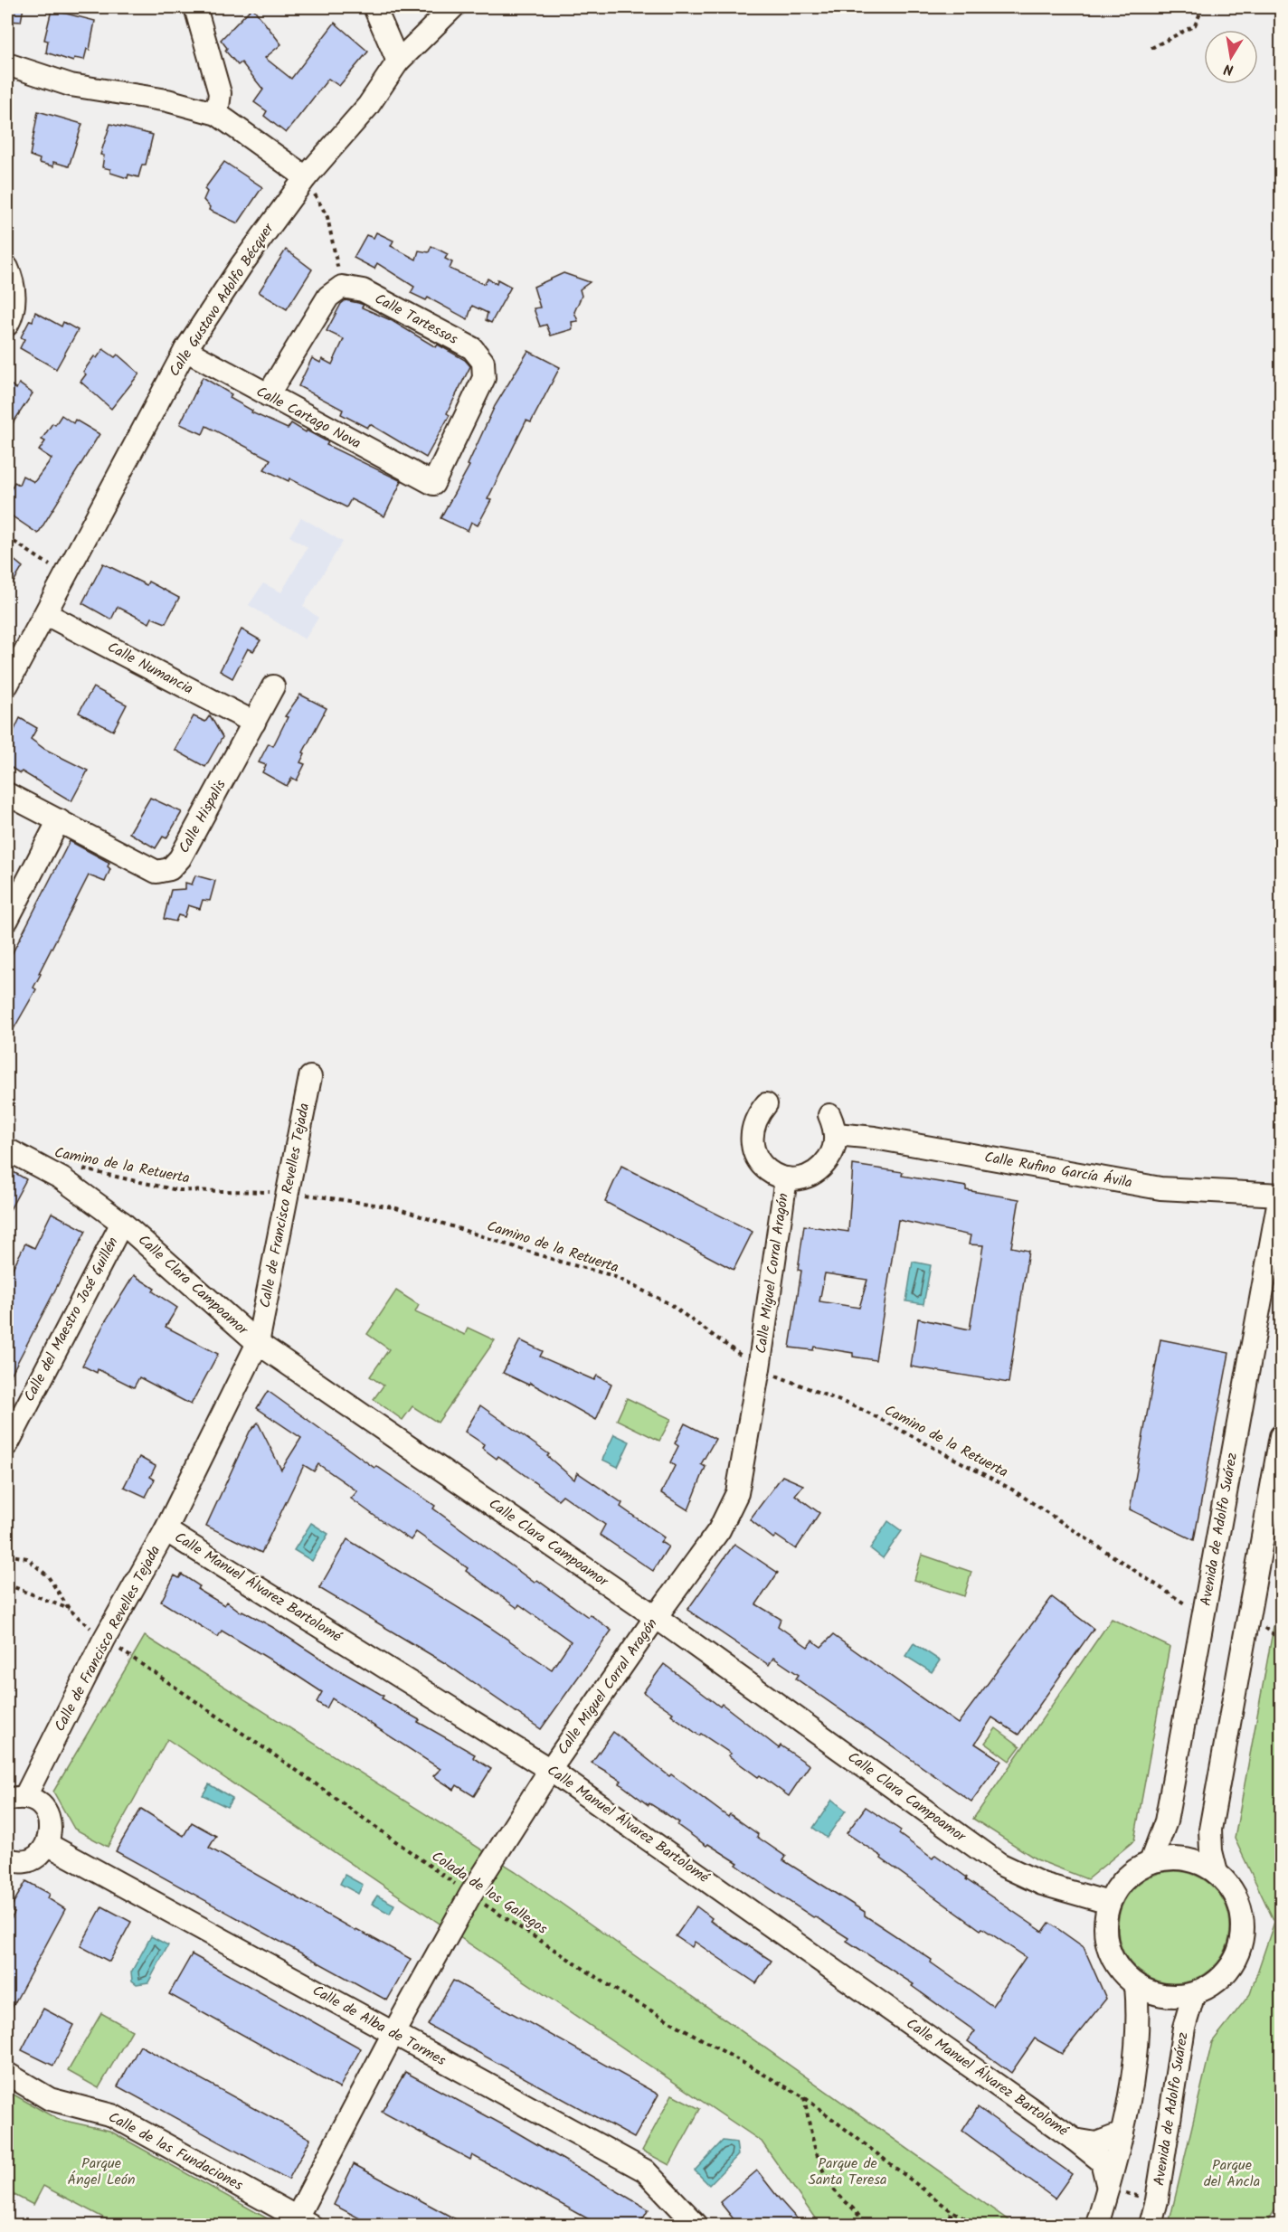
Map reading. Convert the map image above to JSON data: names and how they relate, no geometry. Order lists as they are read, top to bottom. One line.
{"streets":{"street":["Calle Gustavo Adolfo Bécquer","Calle Tartessos","Calle Cartago Nova","Calle Numancia","Calle Hispalis","Calle Rufino García Ávila","Calle de Francisco Revelles Tejada","Calle Miguel Corral Aragón","Calle Clara Campoamor","Calle del Maestro José Guillén","Avenida de Adolfo Suárez","Calle Manuel Álvarez Bartolomé","Calle de Alba de Tormes","Calle de las Fundaciones"],"path":["Camino de la Retuerta","Colada de los Gallegos"]},"crossings":[["Calle Gustavo Adolfo Bécquer","Calle Cartago Nova"],["Calle Gustavo Adolfo Bécquer","Calle Numancia"],["Calle Tartessos","Calle Cartago Nova"],["Calle Numancia","Calle Hispalis"],["Camino de la Retuerta","Calle de Francisco Revelles Tejada"],["Camino de la Retuerta","Calle Miguel Corral Aragón"],["Camino de la Retuerta","Avenida de Adolfo Suárez"],["Calle Rufino García Ávila","Calle Miguel Corral Aragón"],["Calle Rufino García Ávila","Avenida de Adolfo Suárez"],["Calle de Francisco Revelles Tejada","Calle Clara Campoamor"],["Calle de Francisco Revelles Tejada","Calle Manuel Álvarez Bartolomé"],["Calle de Francisco Revelles Tejada","Colada de los Gallegos"],["Calle Miguel Corral Aragón","Calle Clara Campoamor"],["Calle Miguel Corral Aragón","Calle Manuel Álvarez Bartolomé"],["Calle Miguel Corral Aragón","Colada de los Gallegos"],["Calle Miguel Corral Aragón","Calle de Alba de Tormes"],["Calle Miguel Corral Aragón","Calle de las Fundaciones"],["Calle Clara Campoamor","Calle del Maestro José Guillén"],["Calle Clara Campoamor","Avenida de Adolfo Suárez"]],"parks":["Parque Ángel León","Parque de Santa Teresa","Parque del Ancla"],"north":"bottom"}
